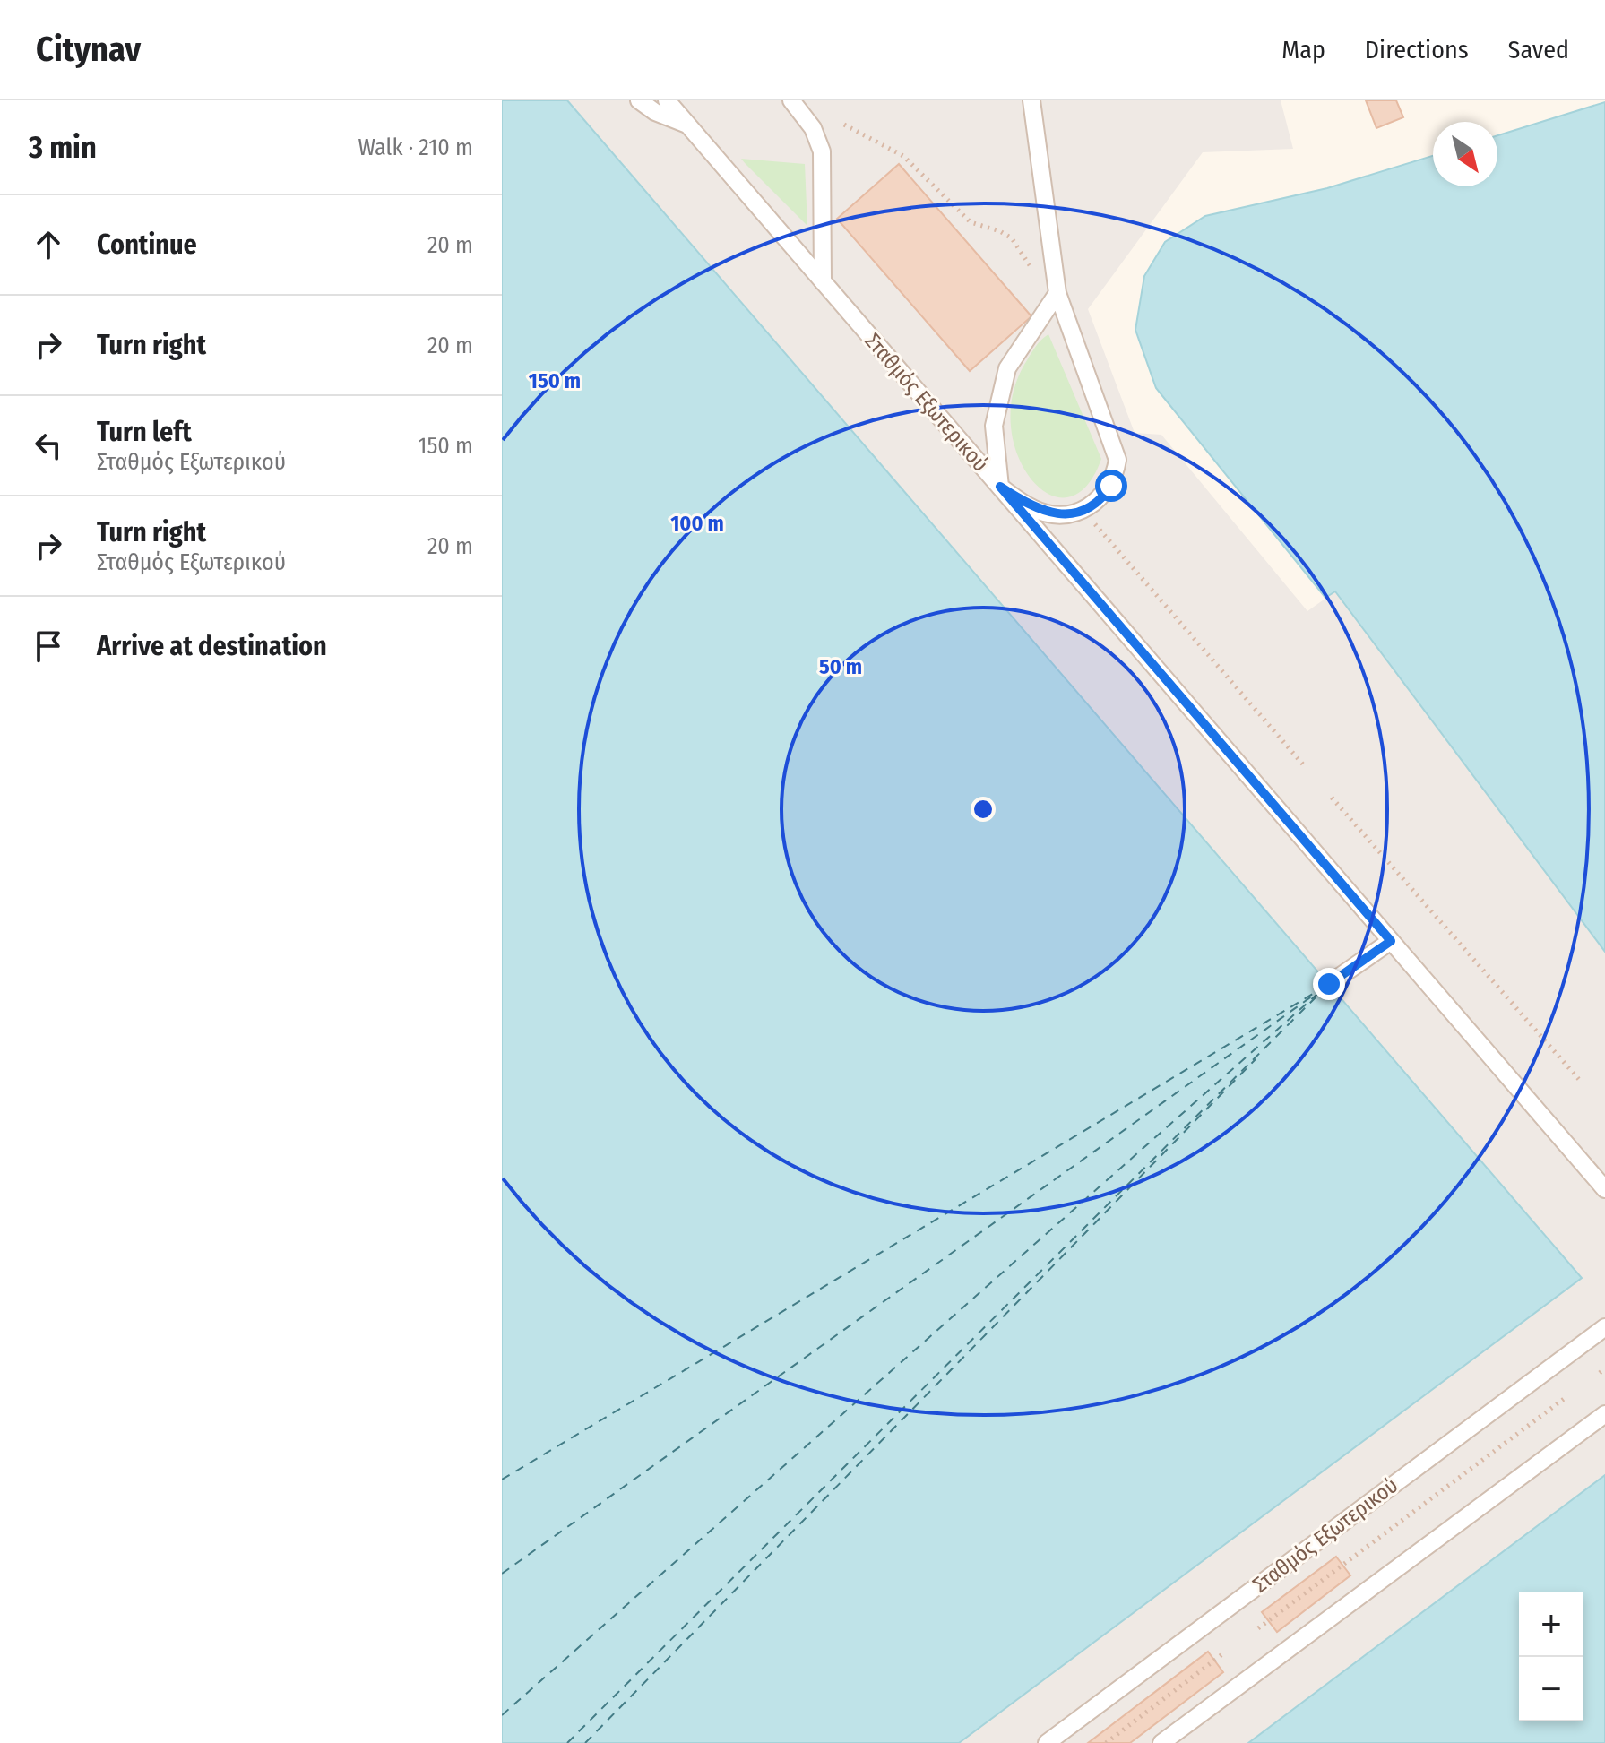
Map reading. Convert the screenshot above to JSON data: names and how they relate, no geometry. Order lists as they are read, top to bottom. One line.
{"streets":{"lane":["Σταθμός Εξωτερικού"]},"north":"bottom right","page":{"header":"Citynav","nav":["Map","Directions","Saved"],"heading":["3 min","Walk · 210 m"],"list":[["Continue","20 m"],["Turn right","20 m"],["Turn left","Σταθμός Εξωτερικού","150 m"],["Turn right","Σταθμός Εξωτερικού","20 m"],"Arrive at destination"],"map_buttons":["+","−"]},"rings":["150 m","100 m","50 m"]}
